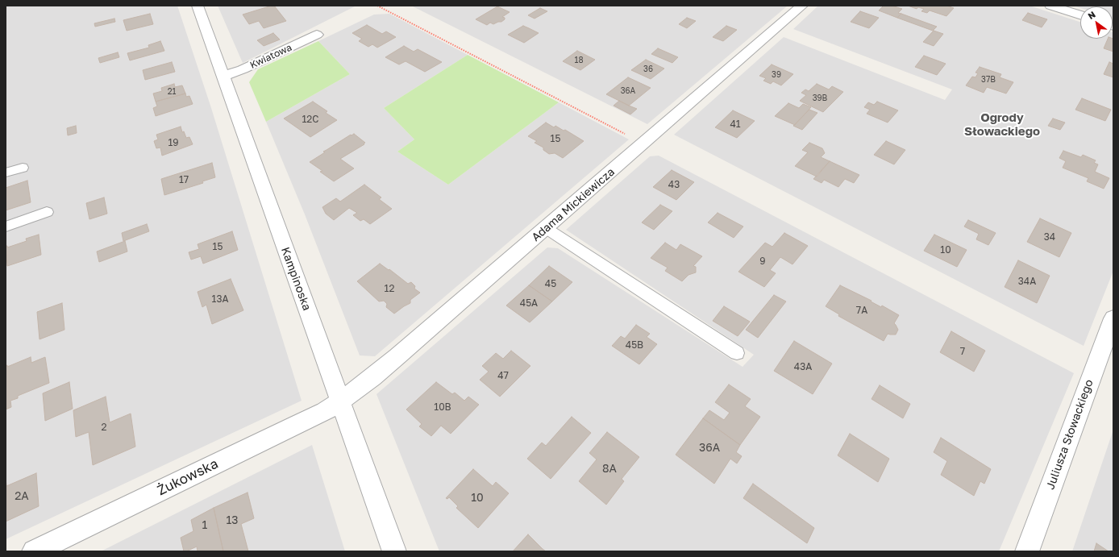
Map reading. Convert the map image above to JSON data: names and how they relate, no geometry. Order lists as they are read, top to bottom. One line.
{"streets":{"street":["Kwiatowa","Adama Mickiewicza","Kampinoska","Juliusza Słowackiego","Żukowska"]},"crossings":[["Kwiatowa","Kampinoska"],["Adama Mickiewicza","Kampinoska"],["Adama Mickiewicza","Żukowska"],["Kampinoska","Żukowska"]],"districts":["Ogrody Słowackiego"],"house_numbers":["18","36","39","37B","36A","21","39B","12C","41","15","19","17","43","34","15","10","9","34A","45","12","13A","45A","7A","45B","7","43A","47","10B","2","36A","8A","2A","10","13","1"],"north":"top left"}
